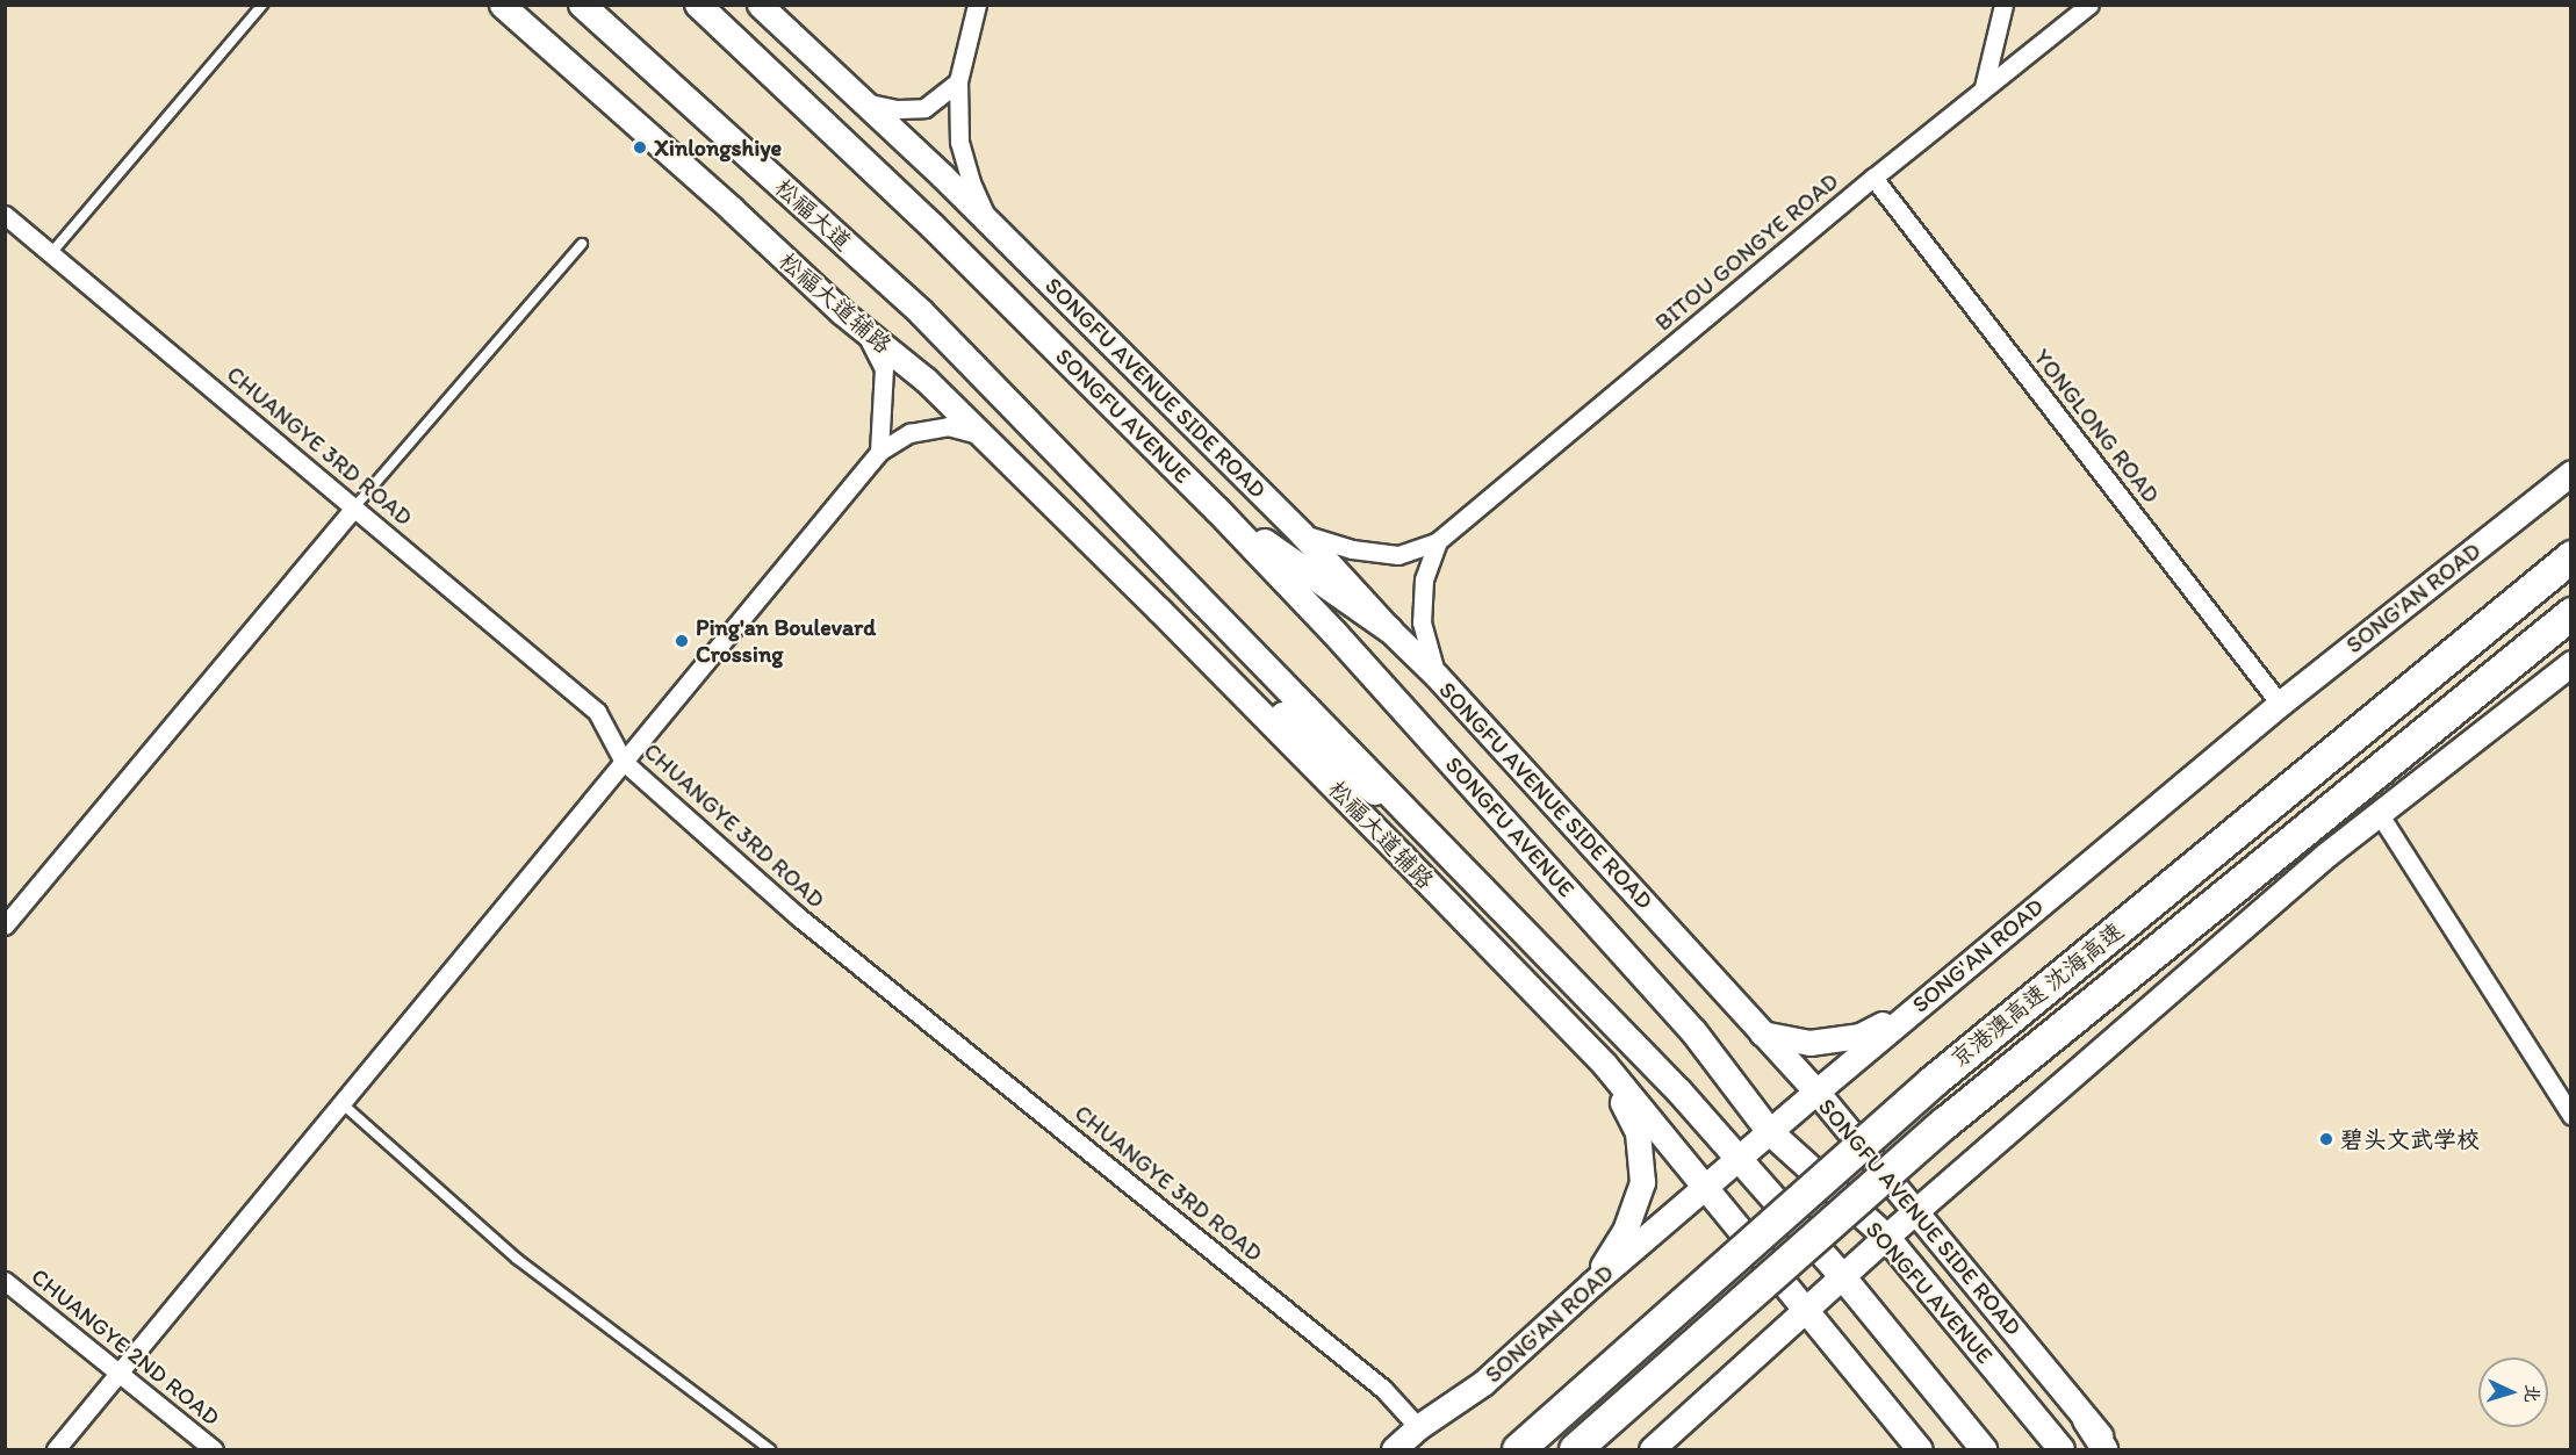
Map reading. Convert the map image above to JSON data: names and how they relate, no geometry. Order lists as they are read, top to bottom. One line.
{"streets":{"highway":["京港澳高速 沈海高速"],"main road":["松福大道","松福大道辅路","SONGFU AVENUE SIDE ROAD","SONGFU AVENUE","SONG'AN ROAD"],"street":["BITOU GONGYE ROAD","YONGLONG ROAD","CHUANGYE 3RD ROAD","CHUANGYE 2ND ROAD"]},"crossings":[["松福大道","松福大道辅路"],["BITOU GONGYE ROAD","YONGLONG ROAD"],["SONGFU AVENUE SIDE ROAD","SONG'AN ROAD"],["SONGFU AVENUE","SONG'AN ROAD"],["YONGLONG ROAD","SONG'AN ROAD"],["CHUANGYE 3RD ROAD","SONG'AN ROAD"]],"places":["Xinlongshiye","Ping'an Boulevard Crossing","碧头文武学校"],"north":"right"}
